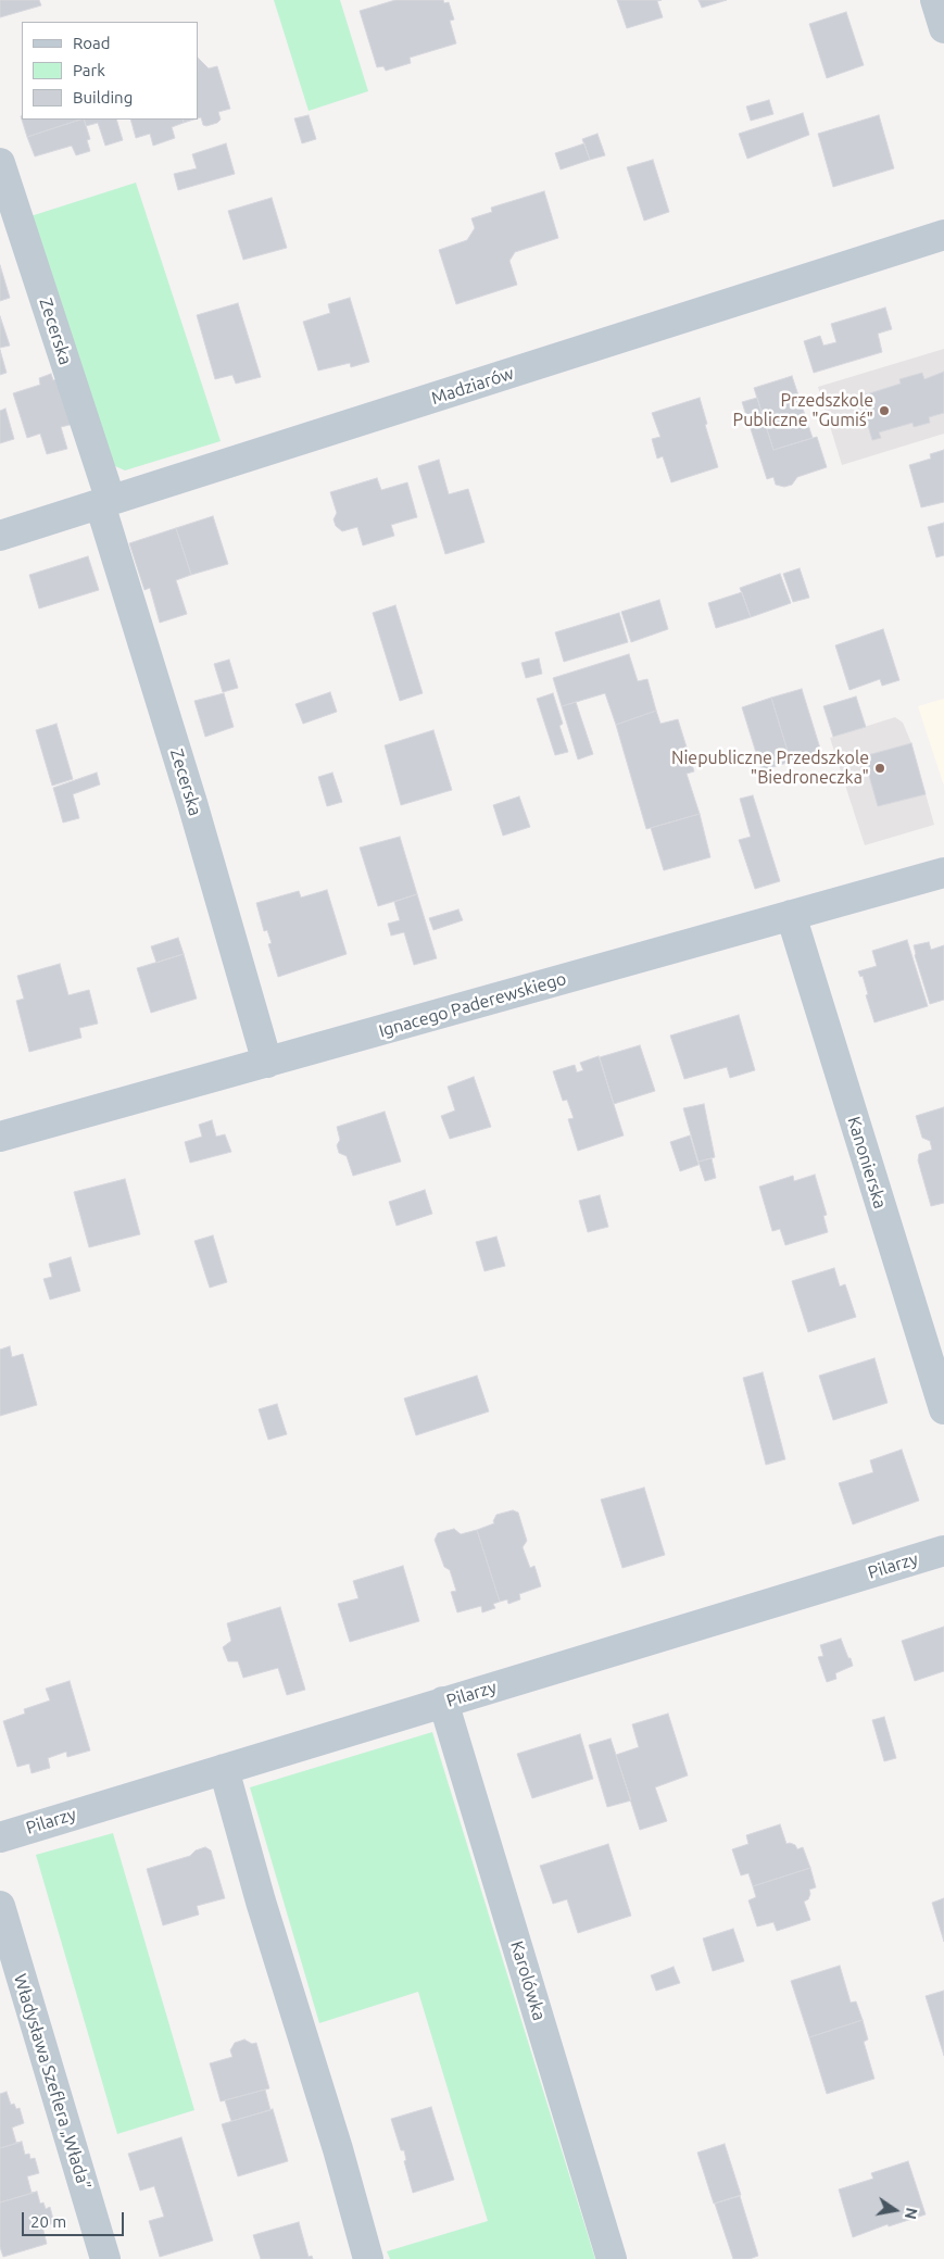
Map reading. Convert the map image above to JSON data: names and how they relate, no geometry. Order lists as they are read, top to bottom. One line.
{"streets":{"street":["Zecerska","Madziarów","Ignacego Paderewskiego","Kanonierska","Pilarzy","Karolówka","Władysława Szeflera „Włada”"]},"crossings":[["Zecerska","Madziarów"],["Zecerska","Ignacego Paderewskiego"],["Ignacego Paderewskiego","Kanonierska"],["Pilarzy","Karolówka"]],"places":["Przedszkole Publiczne \"Gumiś\"","Niepubliczne Przedszkole \"Biedroneczka\""],"legend":["Road","Park","Building"],"scale_bar":"20 m","north":"right"}
